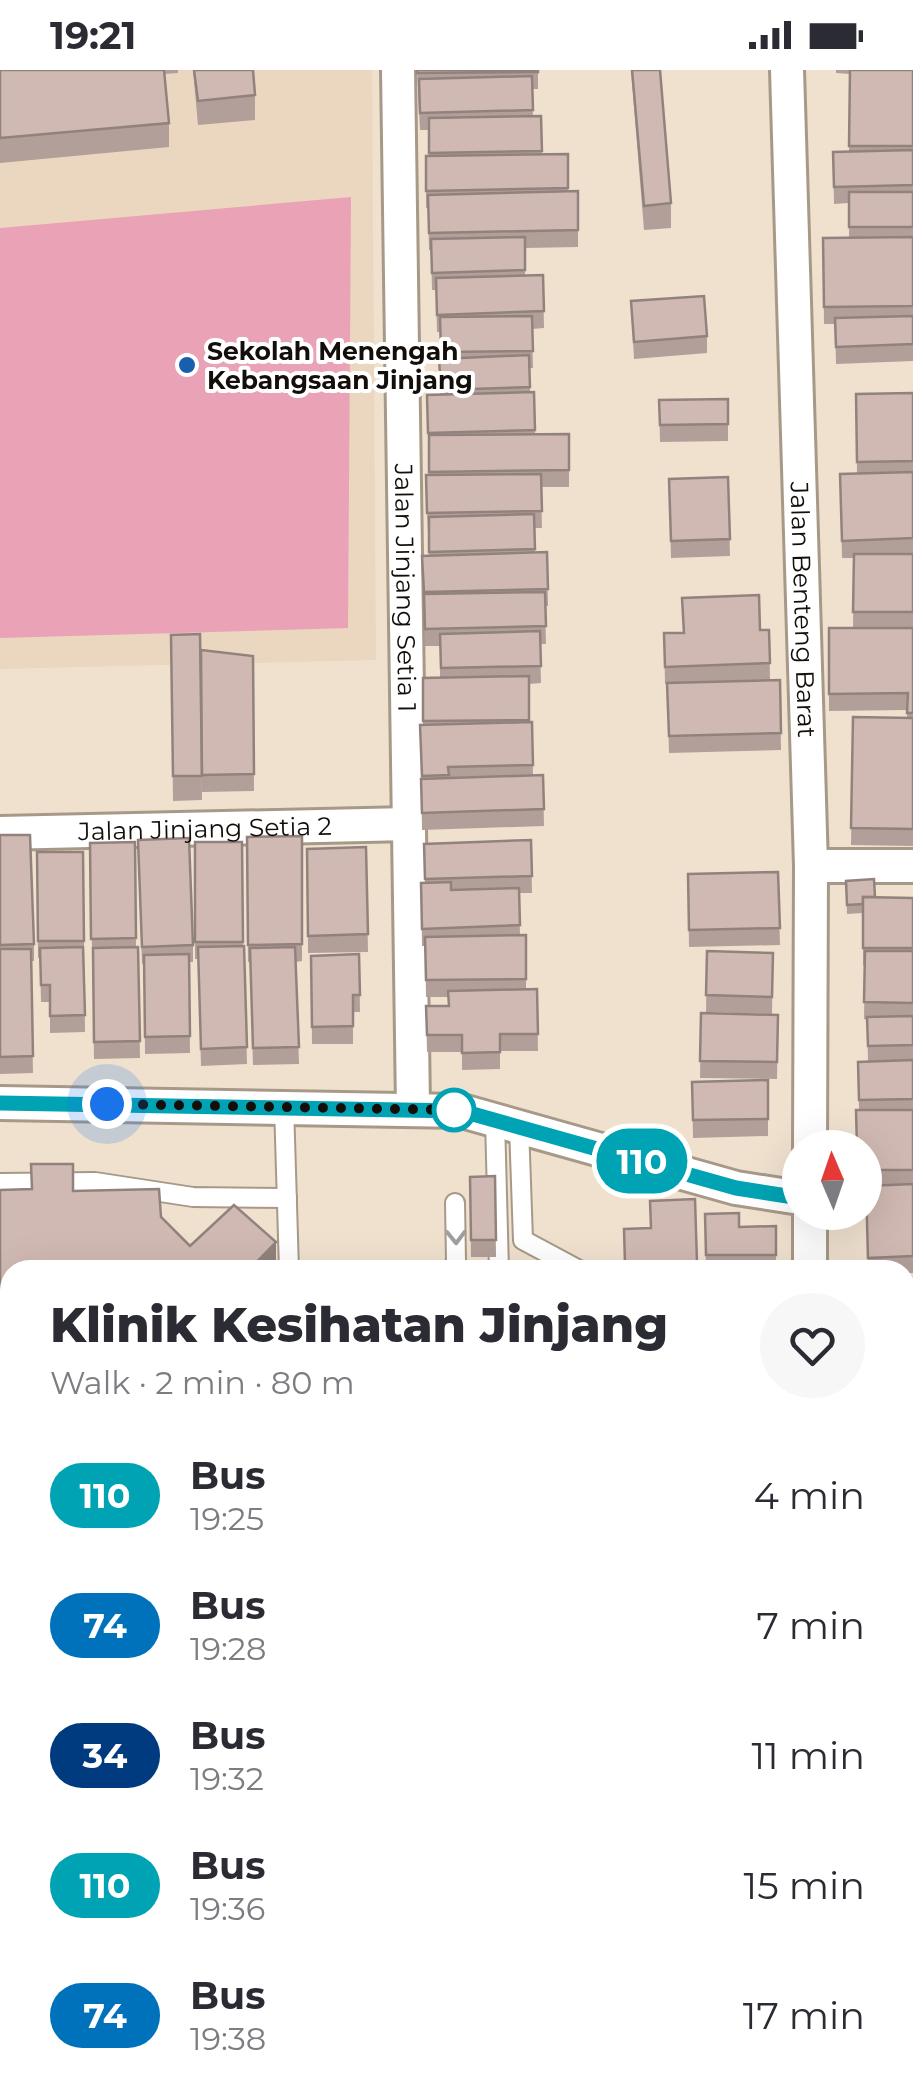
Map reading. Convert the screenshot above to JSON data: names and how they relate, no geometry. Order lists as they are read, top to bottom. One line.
{"streets":{"street":["Jalan Jinjang Setia 1","Jalan Benteng Barat","Jalan Jinjang Setia 2"]},"crossings":[["Jalan Jinjang Setia 1","Jalan Jinjang Setia 2"]],"places":["Sekolah Menengah Kebangsaan Jinjang"],"lines":["bus line 110"],"north":"top","page":{"status":"19:21","on_map":"110","heading":["Klinik Kesihatan Jinjang","Walk · 2 min · 80 m"],"list":[{"mark":"110","name":"Bus","note":"19:25","value":"4 min"},{"mark":"74","name":"Bus","note":"19:28","value":"7 min"},{"mark":"34","name":"Bus","note":"19:32","value":"11 min"},{"mark":"110","name":"Bus","note":"19:36","value":"15 min"},{"mark":"74","name":"Bus","note":"19:38","value":"17 min"}]}}
